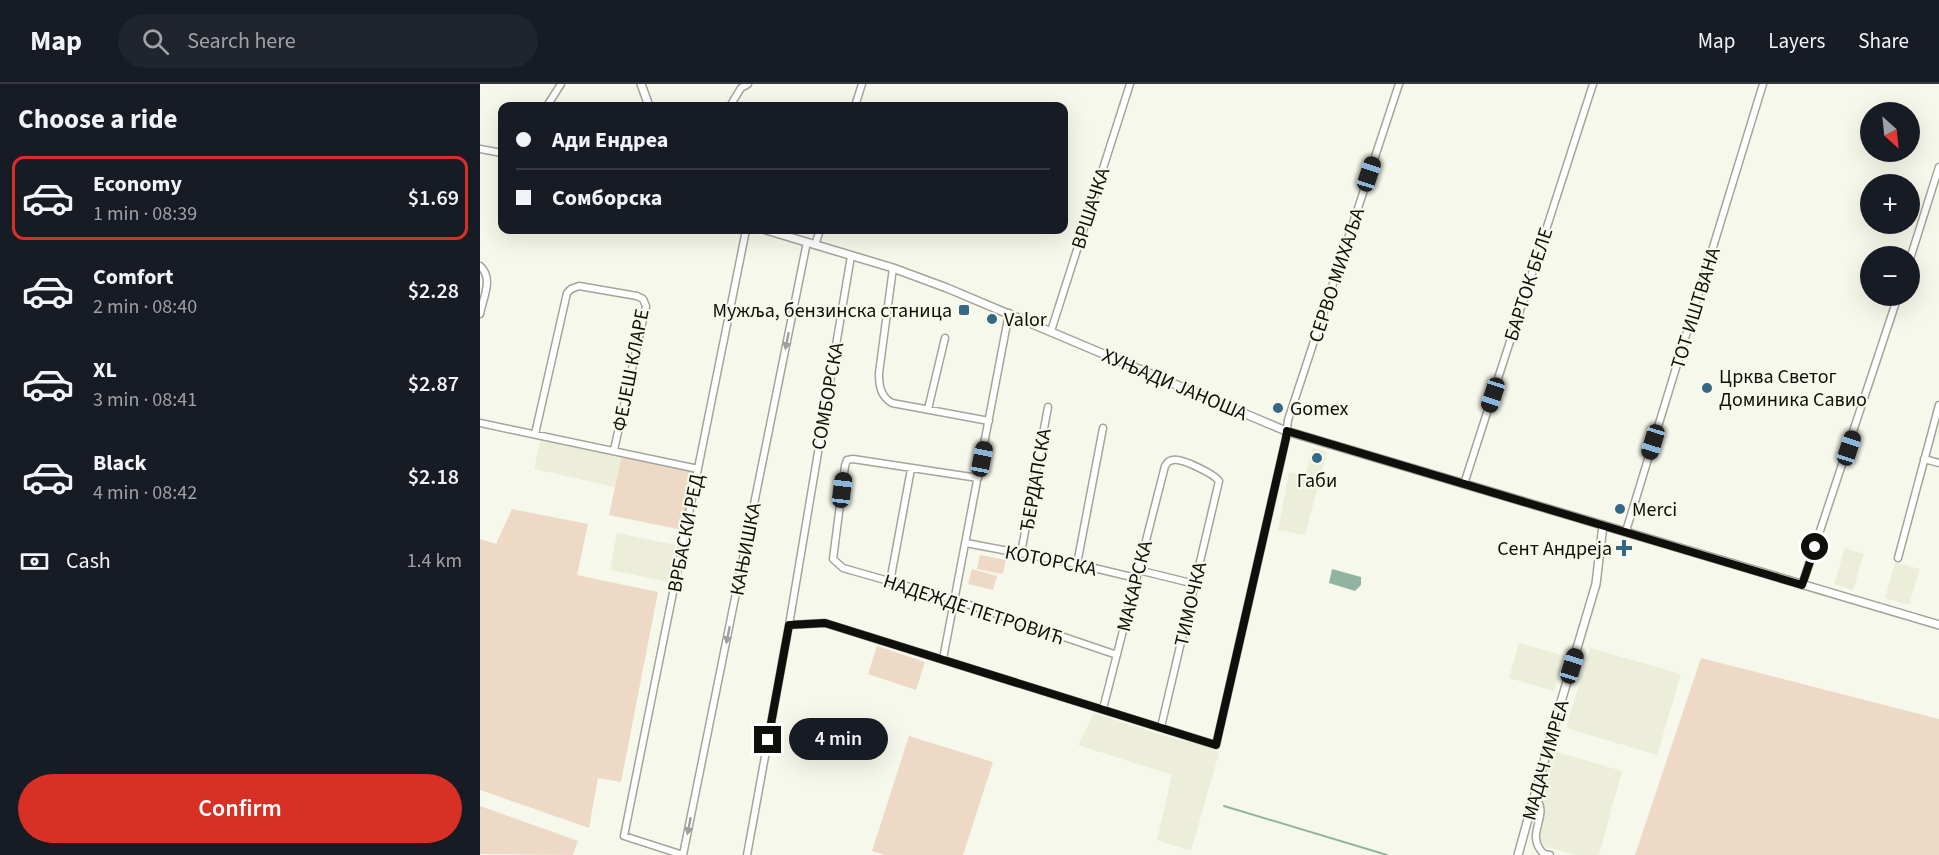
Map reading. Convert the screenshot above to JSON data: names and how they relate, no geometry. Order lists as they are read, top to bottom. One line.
{"streets":{"street":["ВРШАЧКА","СЕРВО МИХАЉА","БАРТОК БЕЛЕ","ТОТ ИШТВАНА","ФЕЈЕШ КЛАРЕ","ХУЊАДИ ЈАНОША","СОМБОРСКА","ЂЕРДАПСКА","ВРБАСКИ РЕД","КАЊИШКА","КОТОРСКА","МАКАРСКА","ТИМОЧКА","НАДЕЖДЕ ПЕТРОВИЋ","МАДАЧ ИМРЕА"]},"crossings":[["ВРШАЧКА","ХУЊАДИ ЈАНОША"],["СЕРВО МИХАЉА","ХУЊАДИ ЈАНОША"],["СЕРВО МИХАЉА","ТИМОЧКА"],["БАРТОК БЕЛЕ","ХУЊАДИ ЈАНОША"],["ТОТ ИШТВАНА","ХУЊАДИ ЈАНОША"],["ХУЊАДИ ЈАНОША","СОМБОРСКА"],["ХУЊАДИ ЈАНОША","КАЊИШКА"],["ХУЊАДИ ЈАНОША","МАДАЧ ИМРЕА"],["ЂЕРДАПСКА","КОТОРСКА"],["ВРБАСКИ РЕД","КАЊИШКА"],["КОТОРСКА","МАКАРСКА"],["МАКАРСКА","ТИМОЧКА"],["МАКАРСКА","НАДЕЖДЕ ПЕТРОВИЋ"]],"one_way":["КАЊИШКА"],"places":{"transit":["Мужља, бензинска станица"],"other":["Valor","Црква Светог Доминика Савио","Gomex","Габи","Merci"],"health":["Сент Андреја"]},"north":"bottom right","page":{"header":"Map","search":"Search here","nav":["Map","Layers","Share"],"heading":"Choose a ride","map_buttons":["+","−"],"banner":["Ади Ендреа","Сомборска"],"list":[{"name":"Economy","note":"1 min · 08:39","value":"$1.69"},{"name":"Comfort","note":"2 min · 08:40","value":"$2.28"},{"name":"XL","note":"3 min · 08:41","value":"$2.87"},{"name":"Black","note":"4 min · 08:42","value":"$2.18"}],"pay":["Cash","1.4 km"],"bubble":"4 min","buttons":"Confirm"}}
